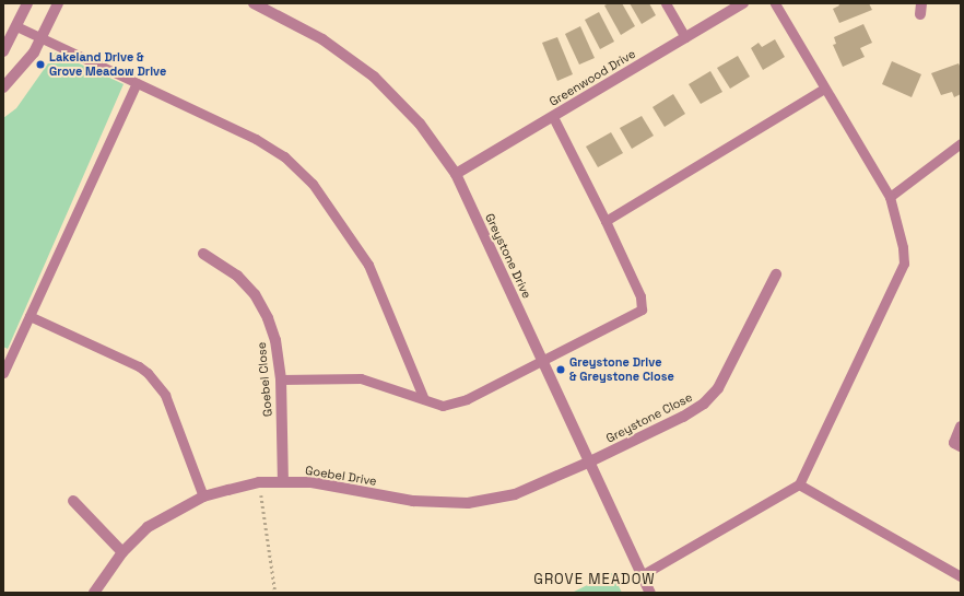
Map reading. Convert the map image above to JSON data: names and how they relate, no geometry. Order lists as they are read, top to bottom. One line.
{"streets":{"street":["Greenwood Drive","Greystone Drive","Goebel Close","Greystone Close","Goebel Drive"]},"crossings":[["Greenwood Drive","Greystone Drive"],["Greystone Drive","Greystone Close"],["Greystone Drive","Goebel Drive"],["Goebel Close","Goebel Drive"],["Greystone Close","Goebel Drive"]],"districts":["GROVE MEADOW"],"places":["Lakeland Drive & Grove Meadow Drive","Greystone Drive & Greystone Close"]}
